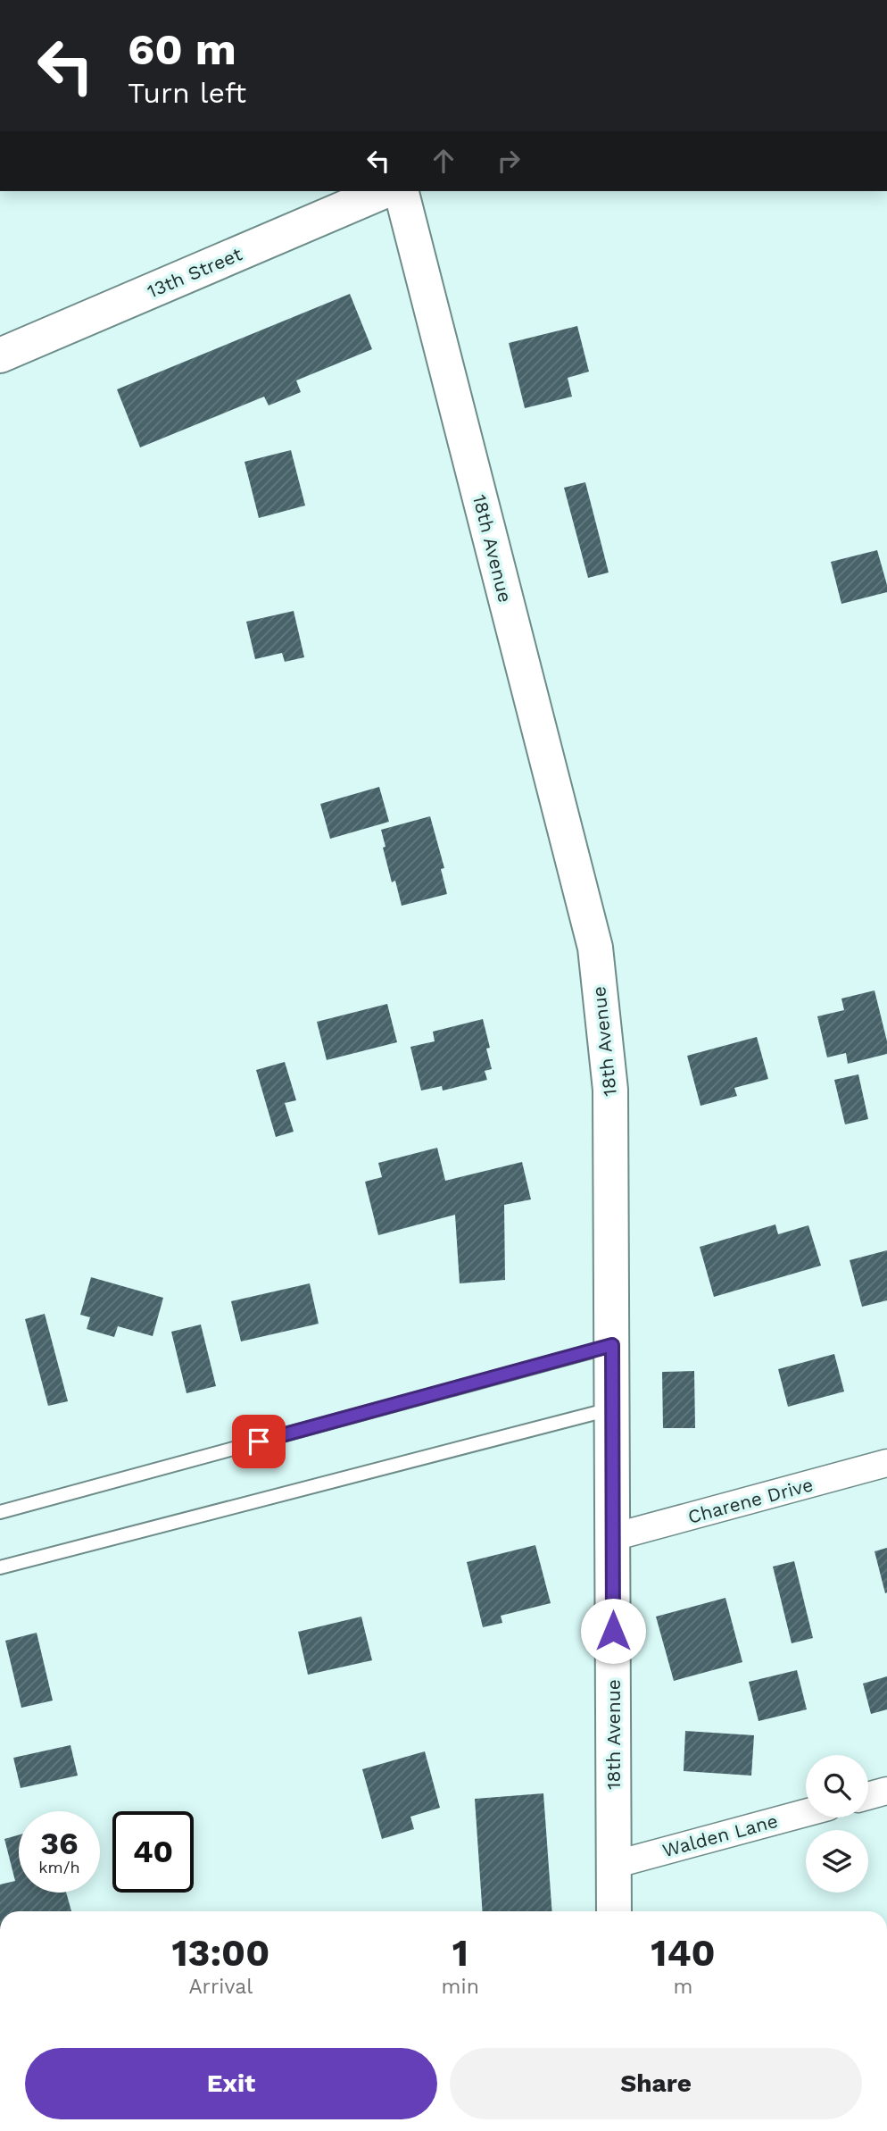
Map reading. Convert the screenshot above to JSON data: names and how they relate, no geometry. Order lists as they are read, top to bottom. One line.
{"streets":{"street":["13th Street","18th Avenue","Charene Drive","Walden Lane"]},"crossings":[["18th Avenue","Charene Drive"],["18th Avenue","Walden Lane"]],"page":{"turn":["60 m","Turn left"],"speed":"36 km/h","limit":"40","eta":["13:00","Arrival","1","min","140","m"],"buttons":["Exit","Share"]}}
